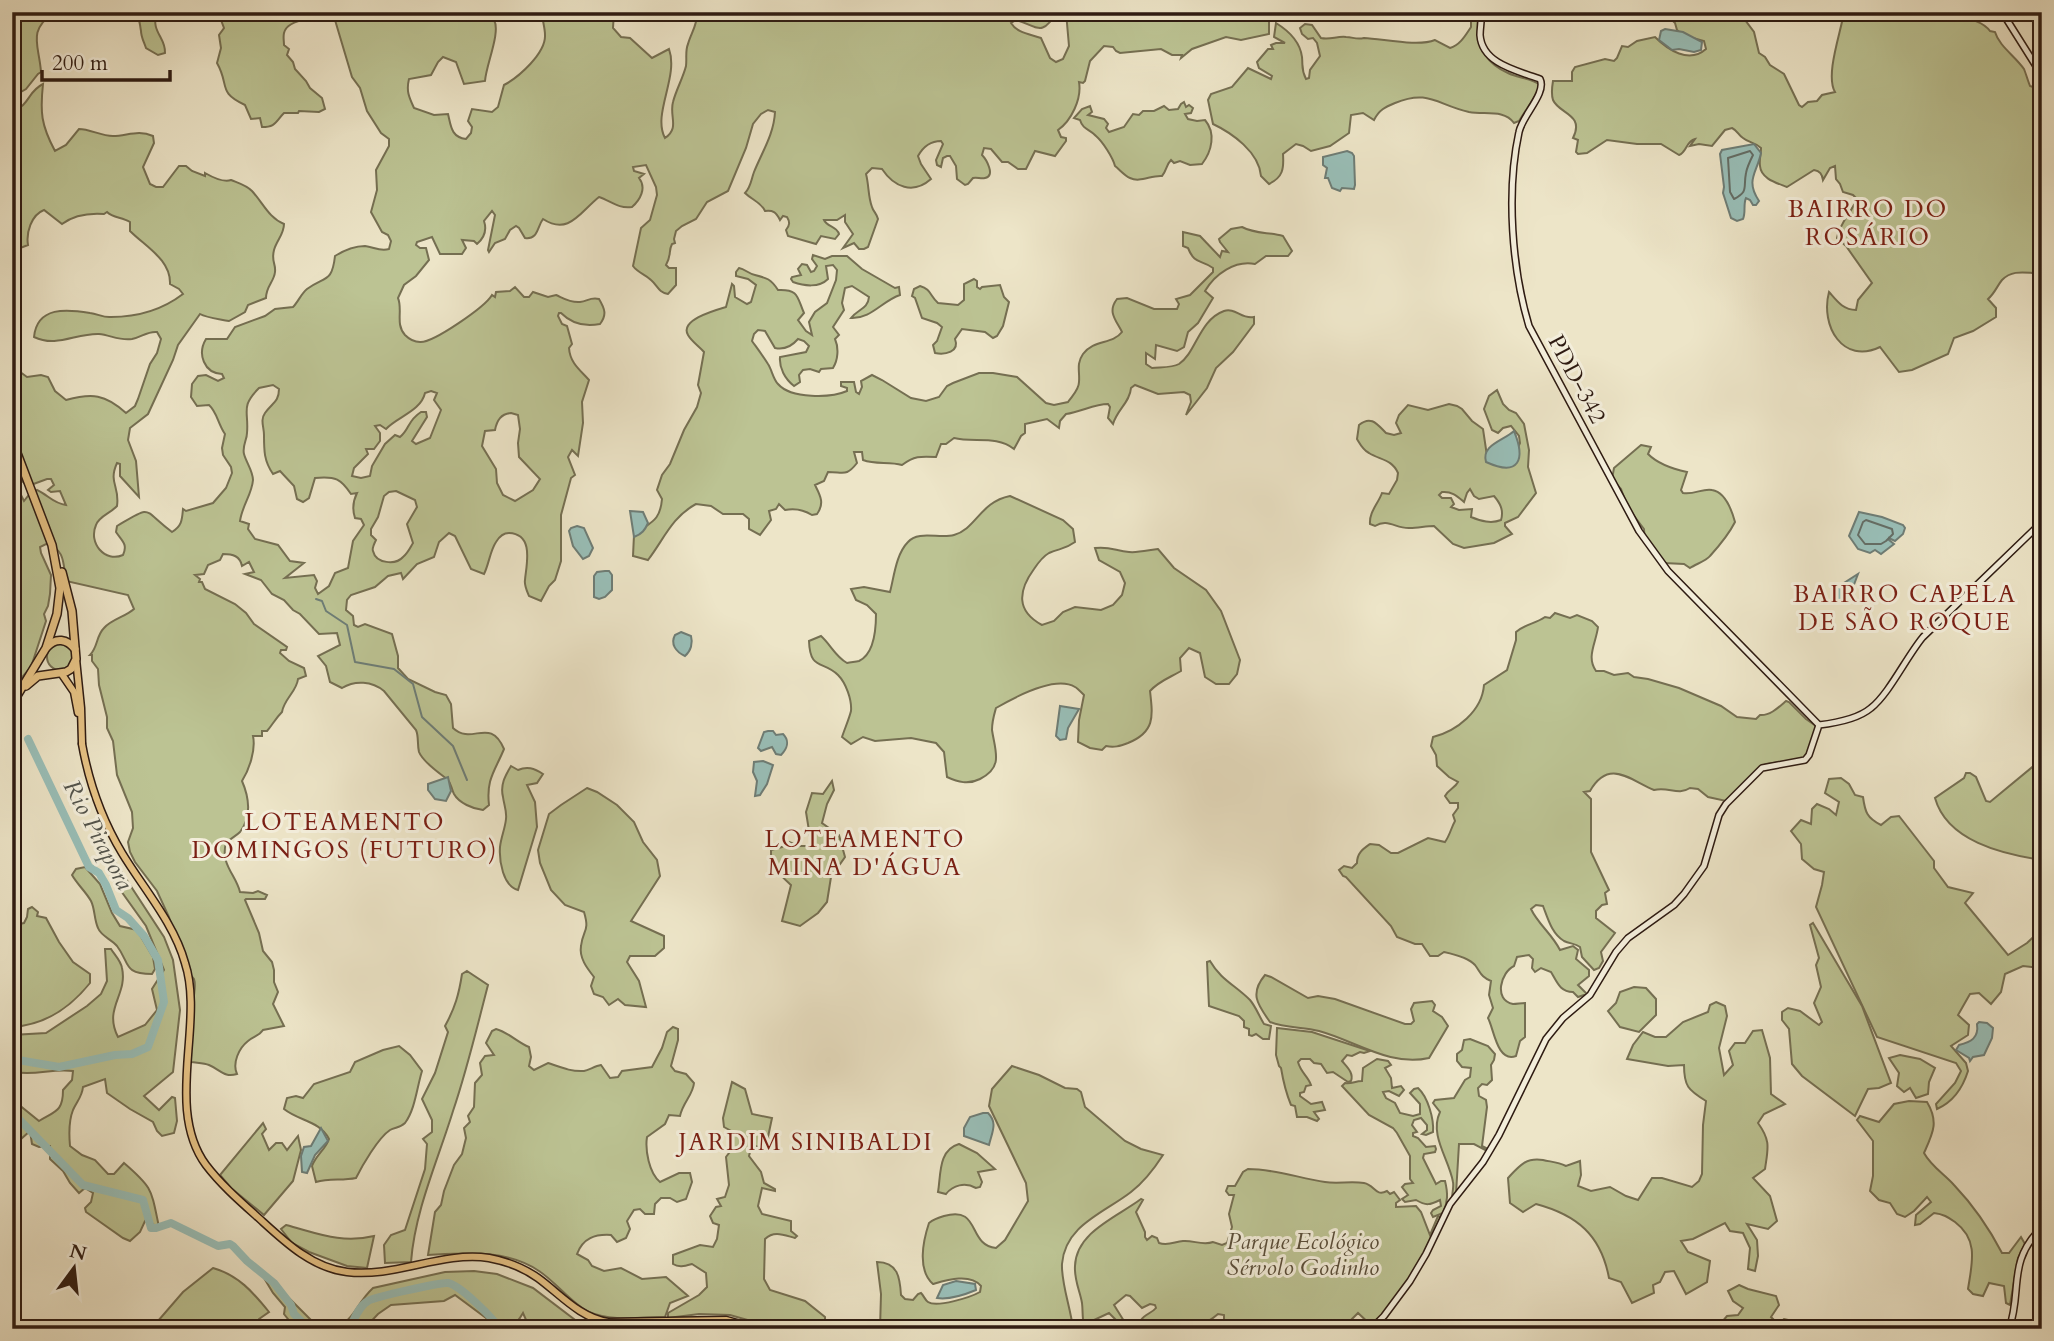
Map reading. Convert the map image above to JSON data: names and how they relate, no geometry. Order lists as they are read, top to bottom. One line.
{"streets":{"street":["PDD-342"]},"districts":["BAIRRO DO ROSÁRIO","BAIRRO CAPELA DE SÃO ROQUE","LOTEAMENTO DOMINGOS (FUTURO)","LOTEAMENTO MINA D'ÁGUA","JARDIM SINIBALDI"],"water":["Rio Pirapora"],"parks":["Parque Ecológico Sérvolo Godinho"],"scale_bar":"200 m","north":"top"}
